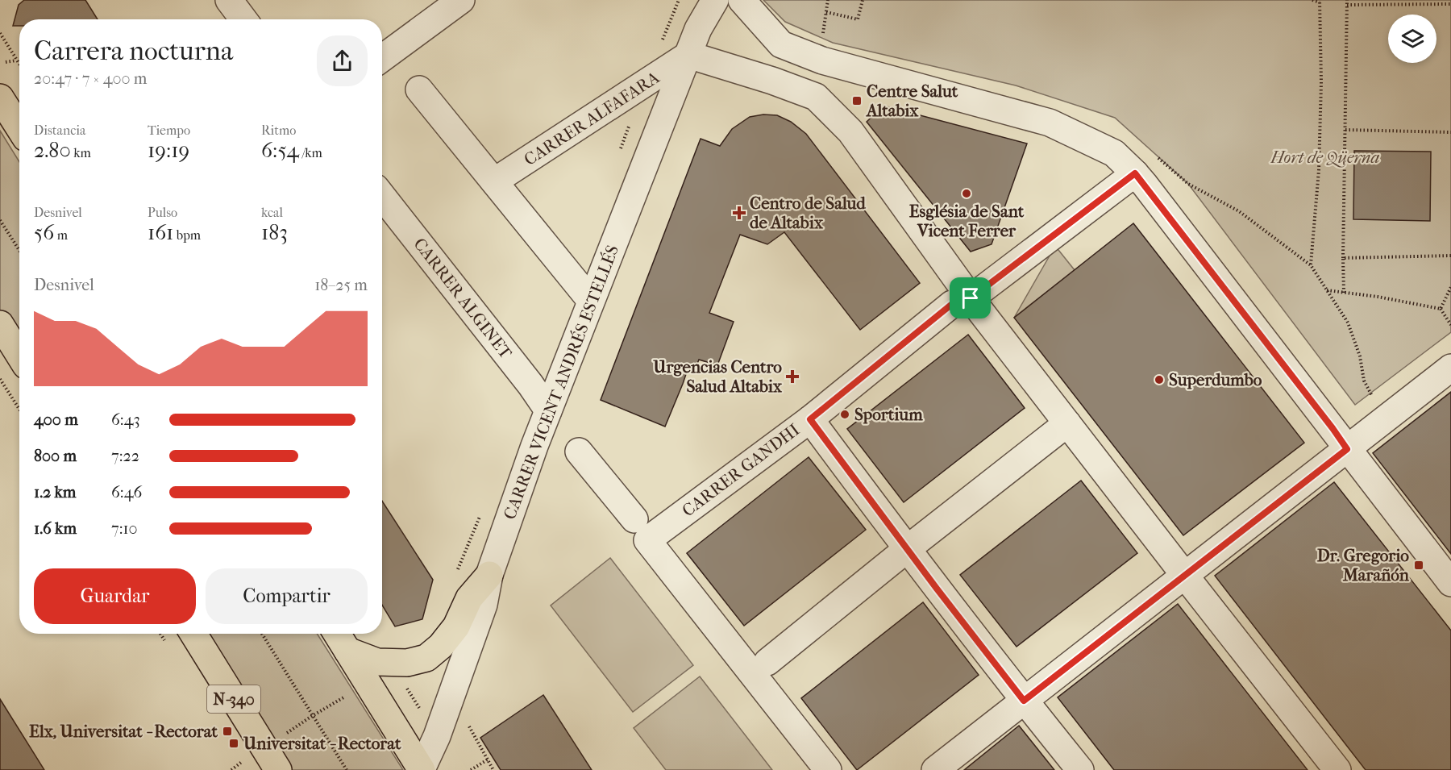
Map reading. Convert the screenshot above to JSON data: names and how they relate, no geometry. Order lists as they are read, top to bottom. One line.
{"streets":{"highway":["N-340"],"street":["CARRER ALFAFARA","CARRER ALGINET","CARRER VICENT ANDRÉS ESTELLÉS","CARRER GANDHI"]},"crossings":[["CARRER ALFAFARA","CARRER VICENT ANDRÉS ESTELLÉS"],["CARRER ALGINET","CARRER VICENT ANDRÉS ESTELLÉS"]],"parks":["Hort de Qüerna"],"places":{"transit":["Centre Salut Altabix","Dr. Gregorio Marañón","Elx, Universitat - Rectorat","Universitat - Rectorat"],"other":["Església de Sant Vicent Ferrer","Superdumbo","Sportium"],"health":["Centro de Salud de Altabix","Urgencias Centro Salud Altabix"]},"page":{"heading":["Carrera nocturna","20:47 · 7 × 400 m"],"stats":[["Distancia","2.80 km"],["Tiempo","19:19"],["Ritmo","6:54 /km"],["Desnivel","56 m"],["Pulso","161 bpm"],["kcal","183"]],"chart":["Desnivel","18–25 m"],"list":[{"name":"400 m","note":"6:43"},{"name":"800 m","note":"7:22"},{"name":"1.2 km","note":"6:46"},{"name":"1.6 km","note":"7:10"}],"buttons":["Guardar","Compartir"]}}
